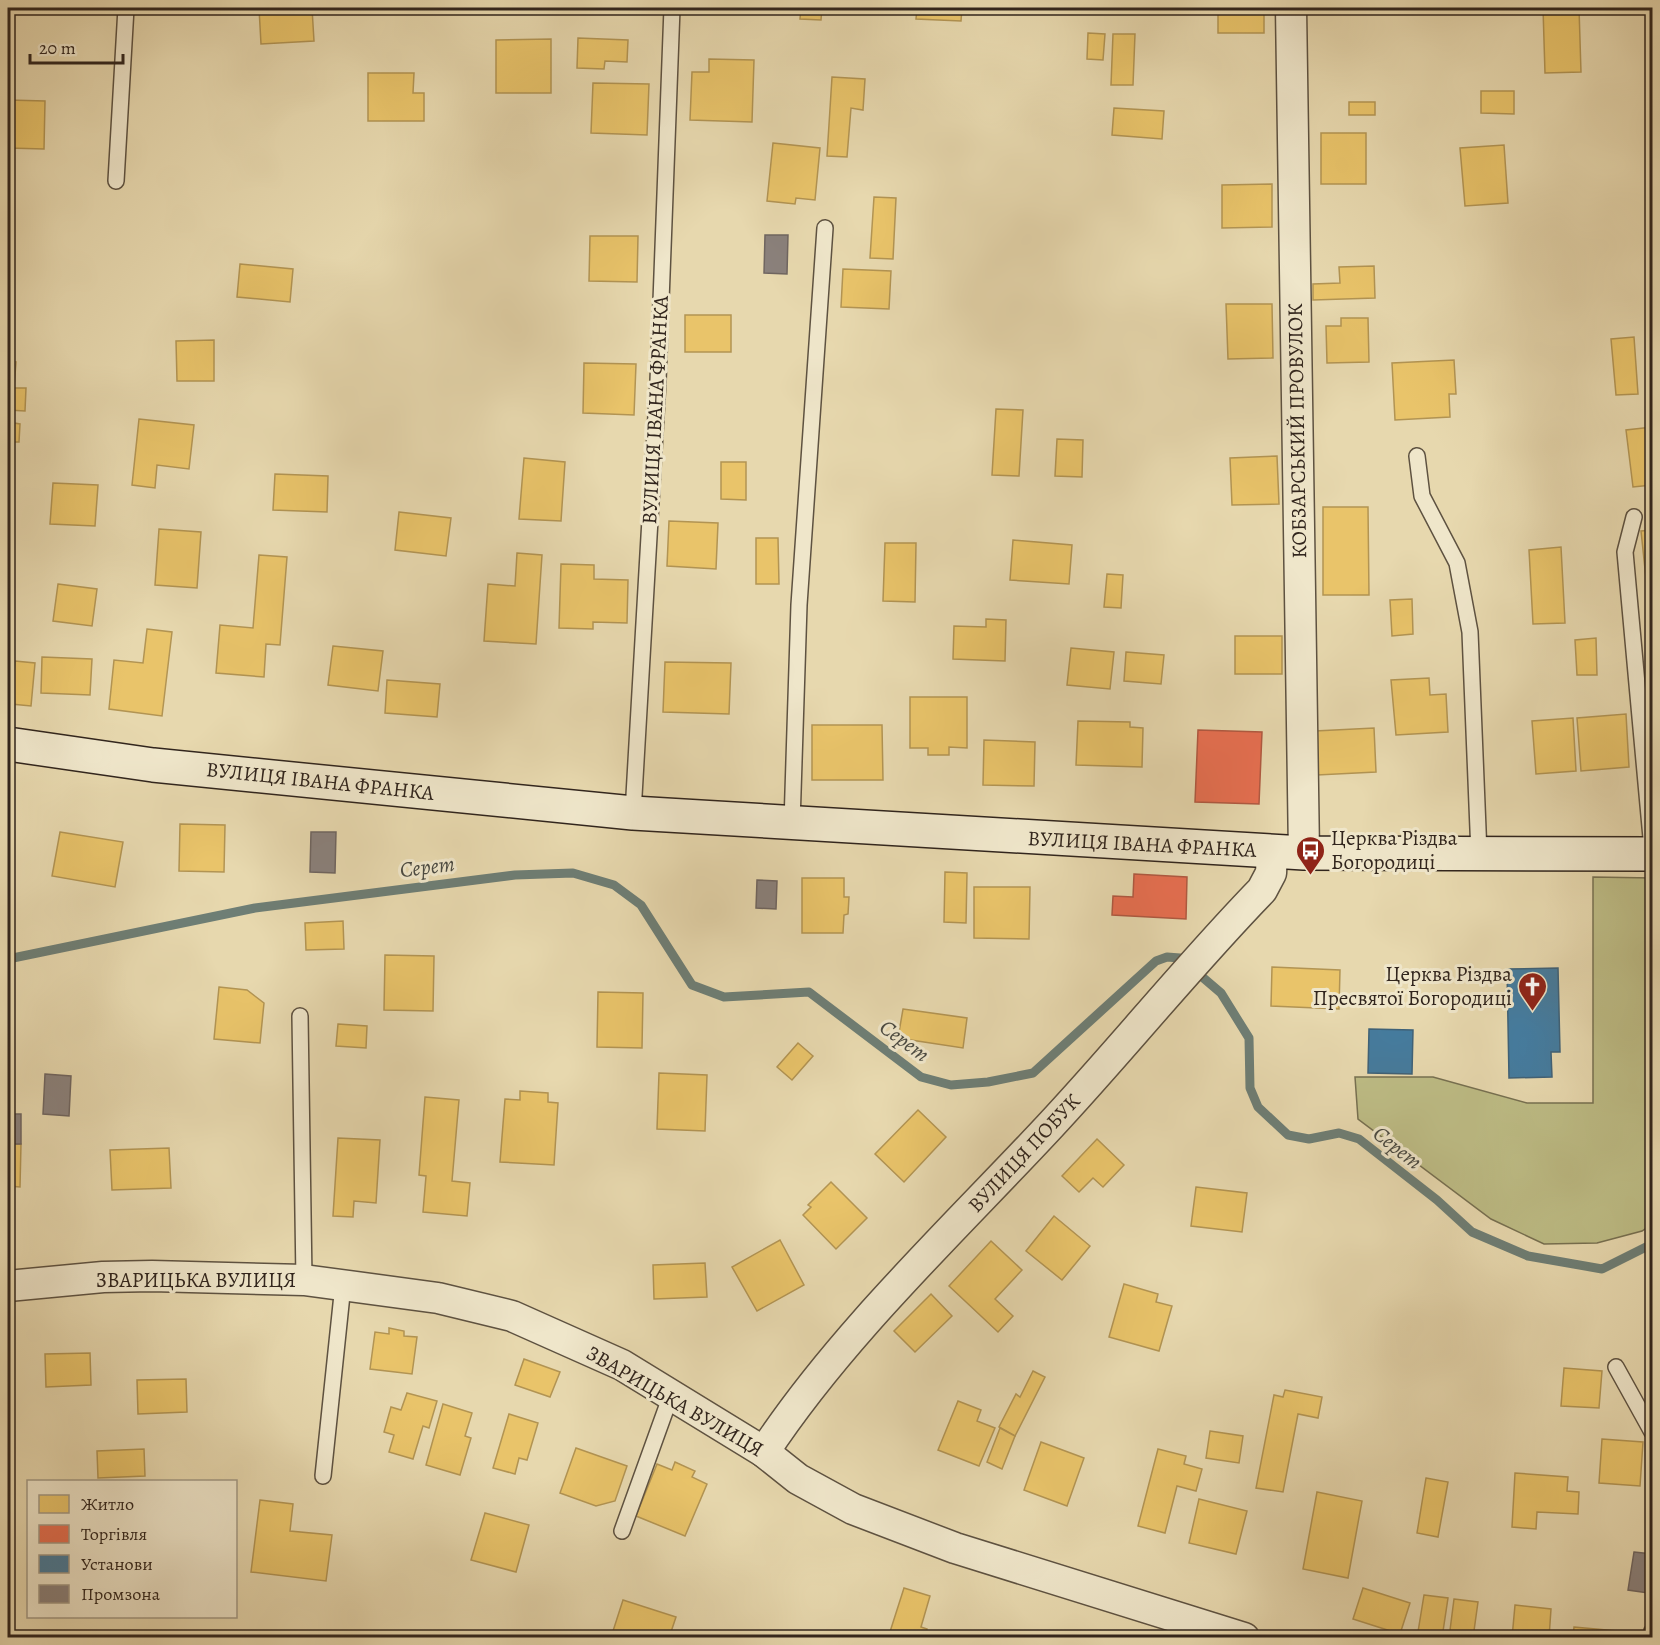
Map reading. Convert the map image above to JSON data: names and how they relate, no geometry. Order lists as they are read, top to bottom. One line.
{"streets":{"main road":["ВУЛИЦЯ ІВАНА ФРАНКА"],"street":["КОБЗАРСЬКИЙ ПРОВУЛОК","ВУЛИЦЯ ПОБУК","ЗВАРИЦЬКА ВУЛИЦЯ"]},"crossings":[["ВУЛИЦЯ ІВАНА ФРАНКА","КОБЗАРСЬКИЙ ПРОВУЛОК"],["ВУЛИЦЯ ІВАНА ФРАНКА","ВУЛИЦЯ ПОБУК"],["ВУЛИЦЯ ПОБУК","ЗВАРИЦЬКА ВУЛИЦЯ"]],"water":["Серет"],"places":{"bus stop":["Церква Різдва Богородиці"],"church":["Церква Різдва Пресвятої Богородиці"]},"legend":["Житло","Торгівля","Установи","Промзона"],"scale_bar":"20 m"}
